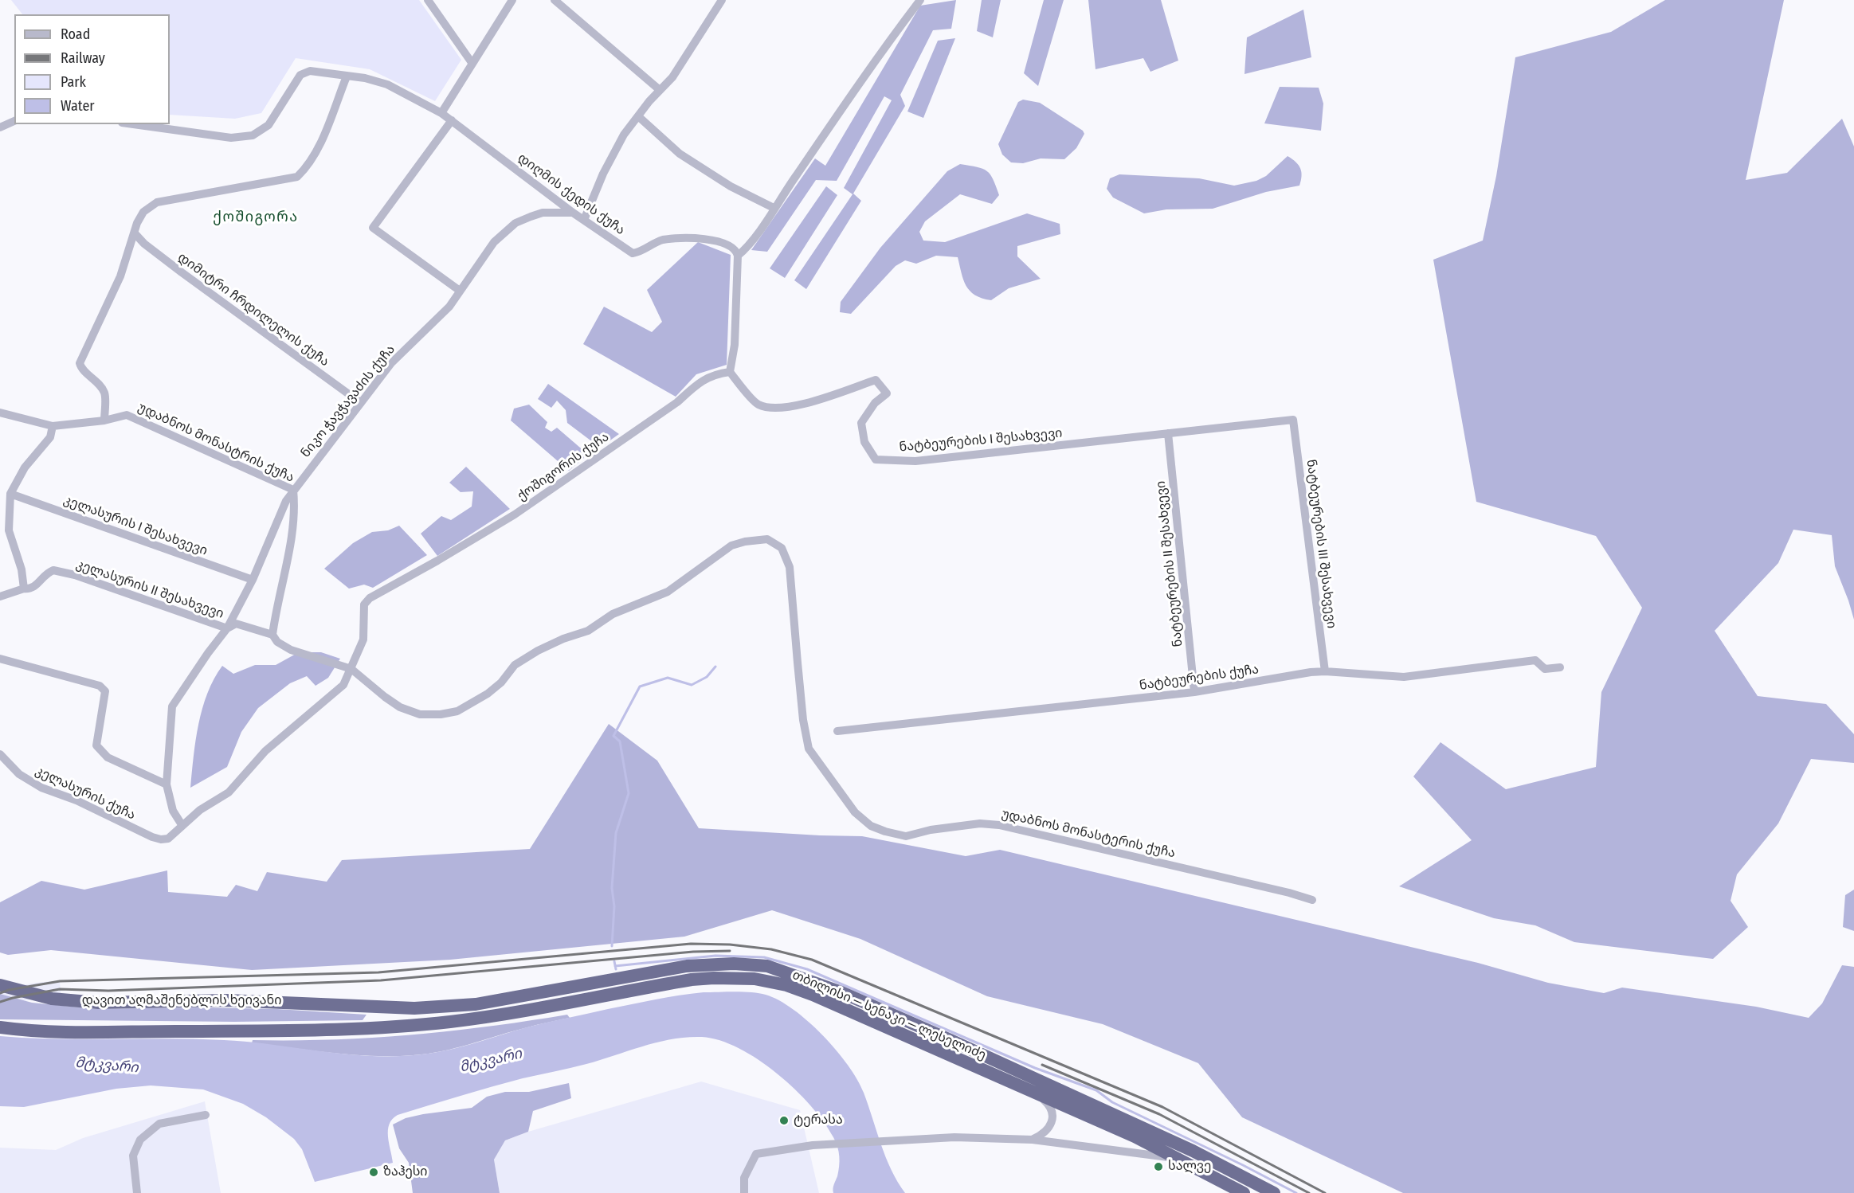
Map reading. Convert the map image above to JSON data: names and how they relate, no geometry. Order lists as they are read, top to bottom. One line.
{"streets":{"highway":["დავით აღმაშენებლის ხეივანი","თბილისი — სენაკი — ლესელიძე"],"street":["დიღმის ქედის ქუჩა","დიმიტრი ჩრდილელის ქუჩა","ნიკო ჭავჭავაძის ქუჩა","ნატბეურების I შესახვევი","უდაბნოს მონასტრის ქუჩა","ქოშიგორის ქუჩა","კელასურის I შესახვევი","ნატბეურების III შესახვევი","ნატბეურების II შესახვევი","კელასურის II შესახვევი","ნატბეურების ქუჩა","კელასურის ქუჩა","უდაბნოს მონასტერის ქუჩა"]},"crossings":[["დიღმის ქედის ქუჩა","ნიკო ჭავჭავაძის ქუჩა"],["დიმიტრი ჩრდილელის ქუჩა","ნიკო ჭავჭავაძის ქუჩა"],["ნიკო ჭავჭავაძის ქუჩა","უდაბნოს მონასტრის ქუჩა"],["ნიკო ჭავჭავაძის ქუჩა","ქოშიგორის ქუჩა"],["ნიკო ჭავჭავაძის ქუჩა","კელასურის I შესახვევი"],["ნიკო ჭავჭავაძის ქუჩა","კელასურის II შესახვევი"],["ნატბეურების I შესახვევი","ქოშიგორის ქუჩა"],["ნატბეურების I შესახვევი","ნატბეურების III შესახვევი"],["ნატბეურების I შესახვევი","ნატბეურების II შესახვევი"],["უდაბნოს მონასტრის ქუჩა","კელასურის II შესახვევი"],["ქოშიგორის ქუჩა","კელასურის ქუჩა"],["ქოშიგორის ქუჩა","უდაბნოს მონასტერის ქუჩა"],["ნატბეურების III შესახვევი","ნატბეურების ქუჩა"],["ნატბეურების II შესახვევი","ნატბეურების ქუჩა"],["დავით აღმაშენებლის ხეივანი","თბილისი — სენაკი — ლესელიძე"]],"districts":["ქოშიგორა"],"water":["მტკვარი"],"places":["ტერასა","სალვე","ზაჰესი"],"legend":["Road","Railway","Park","Water"]}
